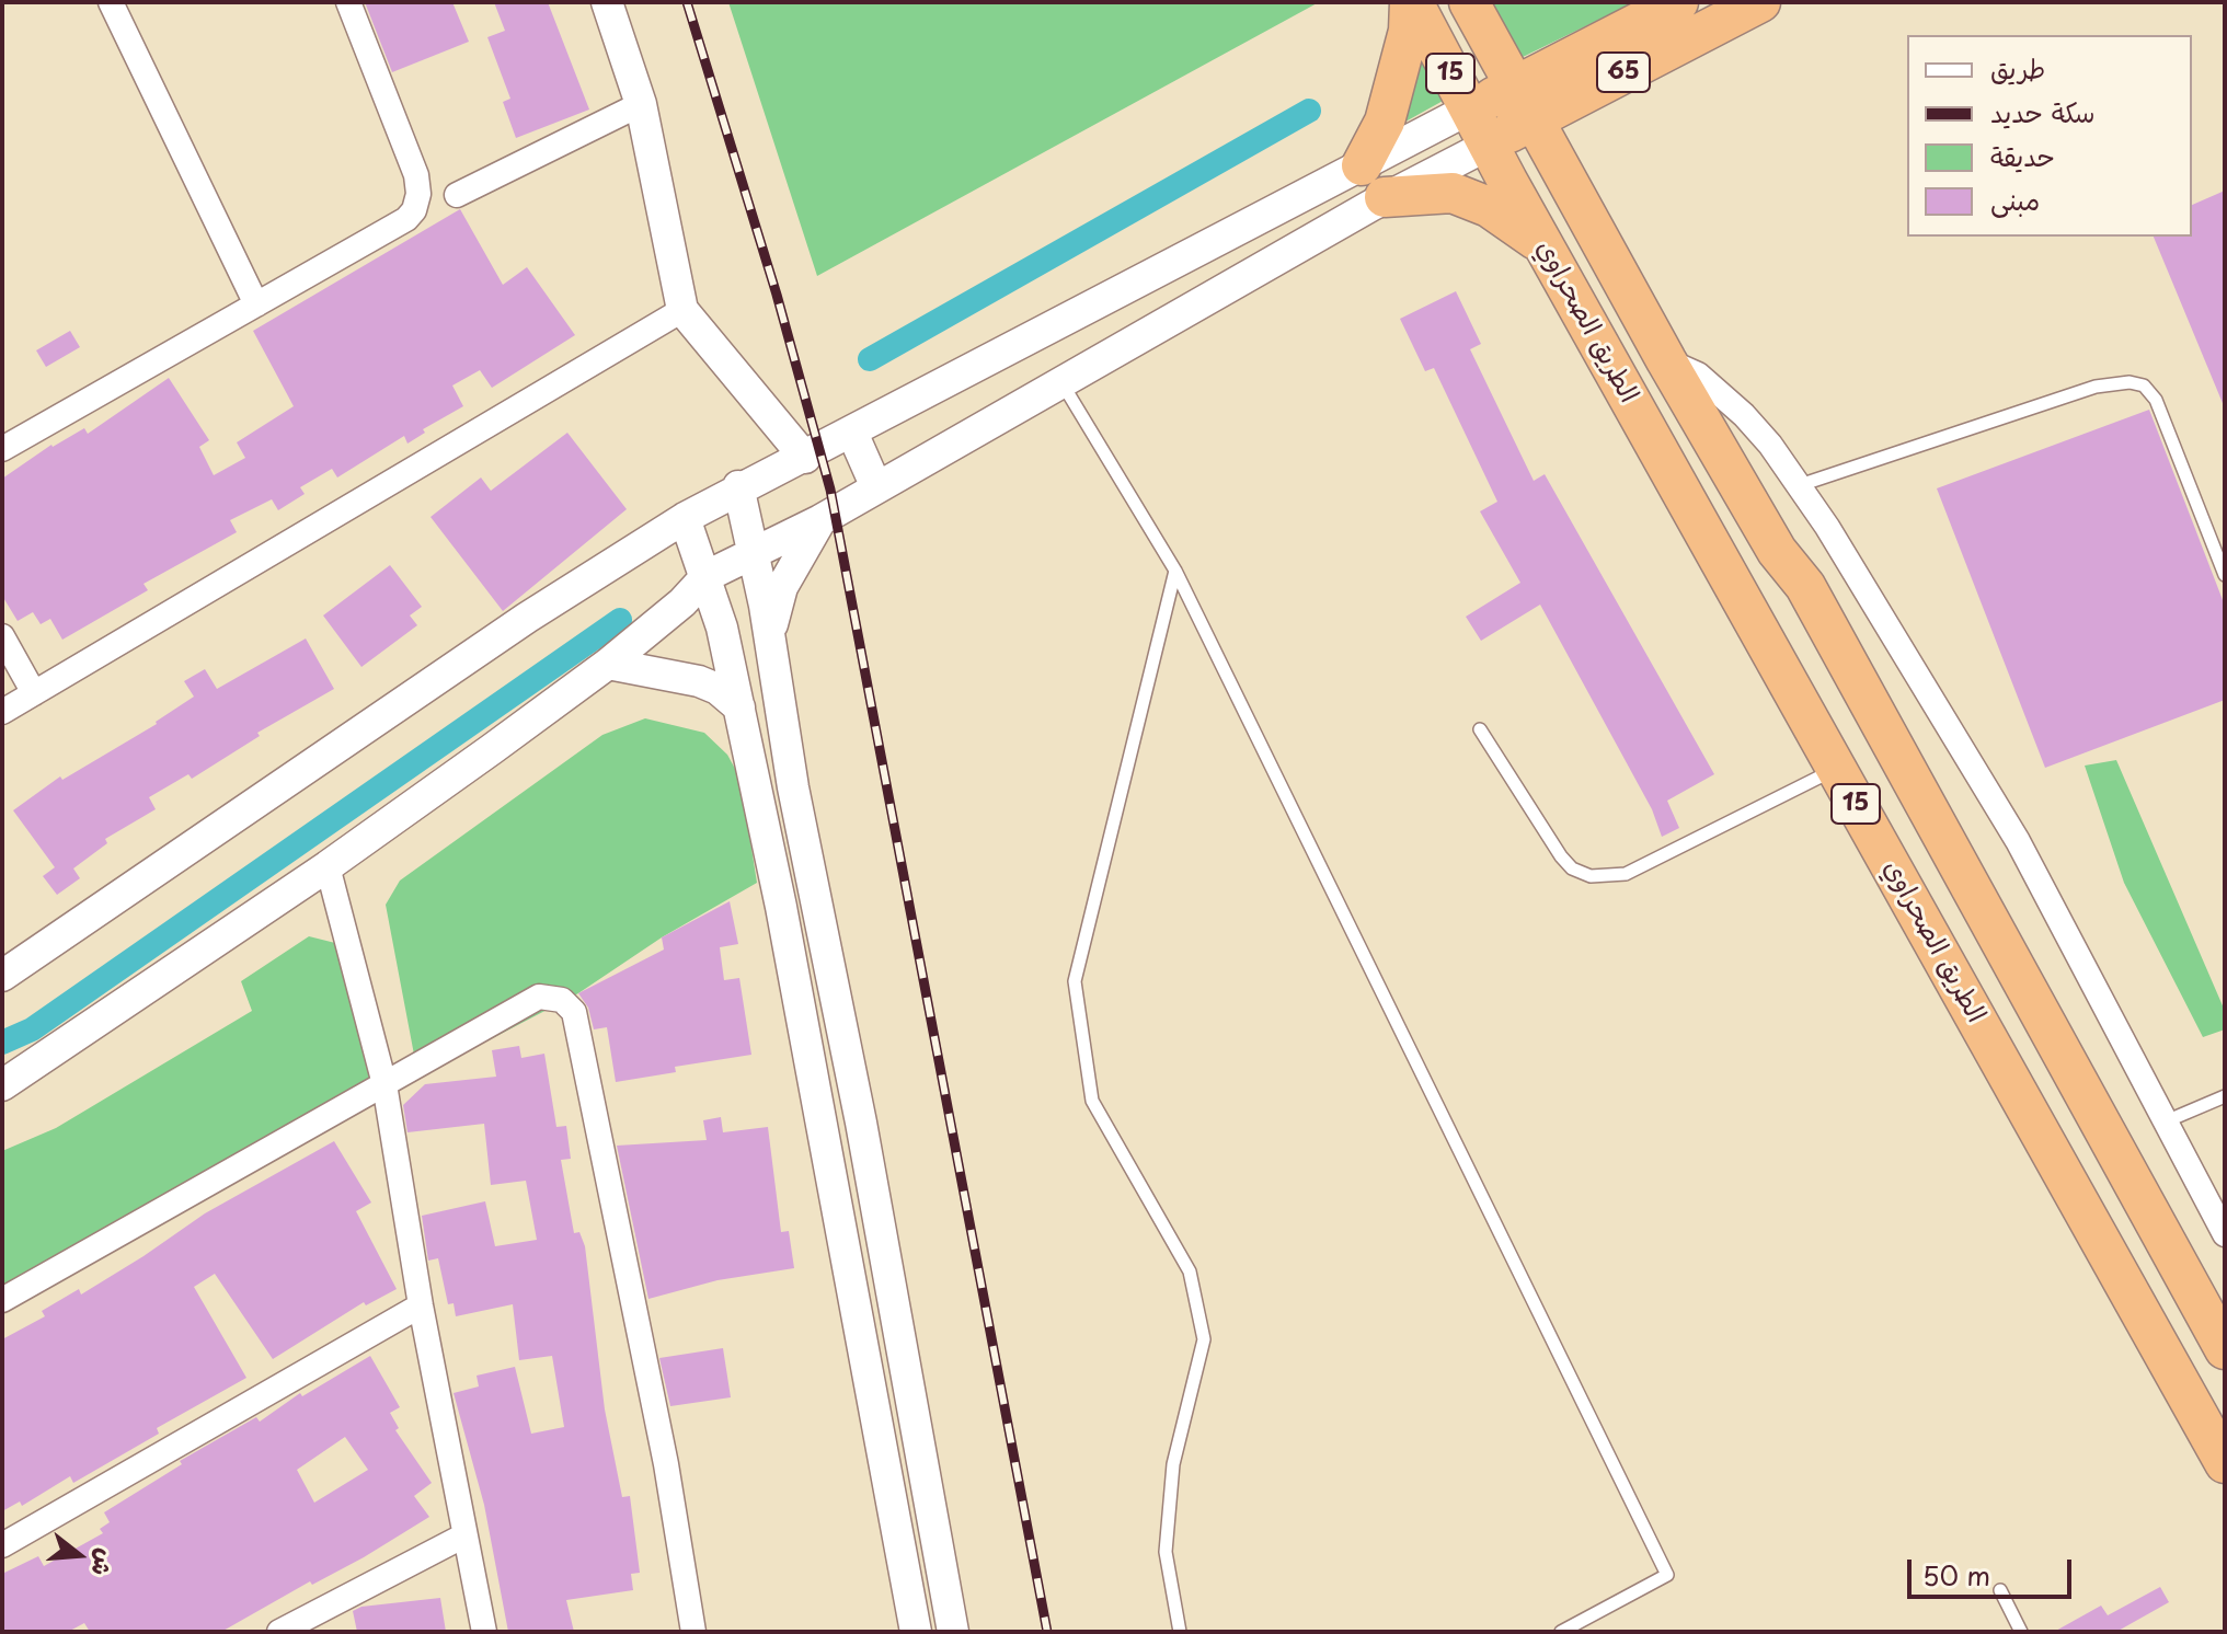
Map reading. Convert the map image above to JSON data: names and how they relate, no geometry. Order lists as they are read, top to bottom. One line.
{"streets":{"highway":["65","15","الطريق الصحراوي"]},"crossings":[["65","15"],["65","الطريق الصحراوي"],["15","الطريق الصحراوي"]],"legend":["طريق","سكة حديد","حديقة","مبنى"],"scale_bar":"50 m","north":"right"}
